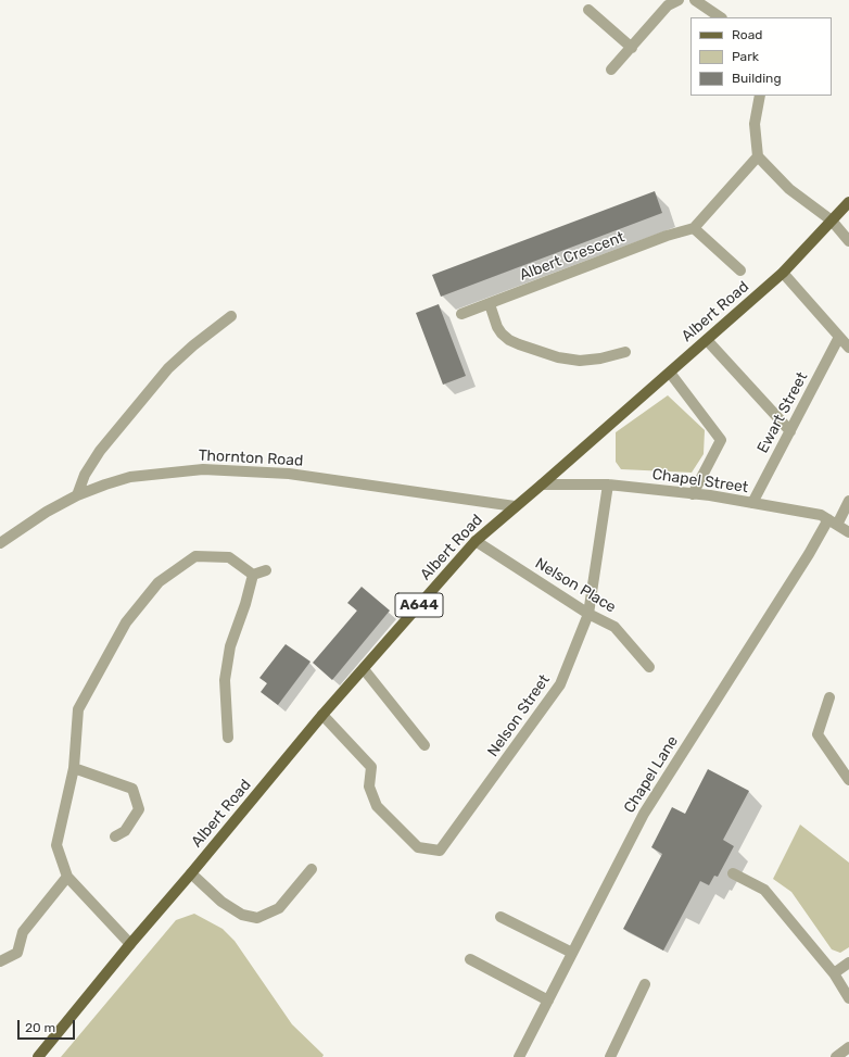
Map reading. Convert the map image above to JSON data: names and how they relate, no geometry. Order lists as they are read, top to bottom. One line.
{"streets":{"main road":["Albert Road","A644"],"street":["Albert Crescent","Ewart Street","Thornton Road","Chapel Street","Nelson Place","Nelson Street","Chapel Lane"]},"crossings":[["Albert Road","Thornton Road"],["Albert Road","Chapel Street"],["Albert Road","Nelson Place"],["Albert Road","Nelson Street"],["Ewart Street","Chapel Street"],["Chapel Street","Nelson Street"],["Chapel Street","Chapel Lane"],["Nelson Place","Nelson Street"]],"legend":["Road","Park","Building"],"scale_bar":"20 m"}
